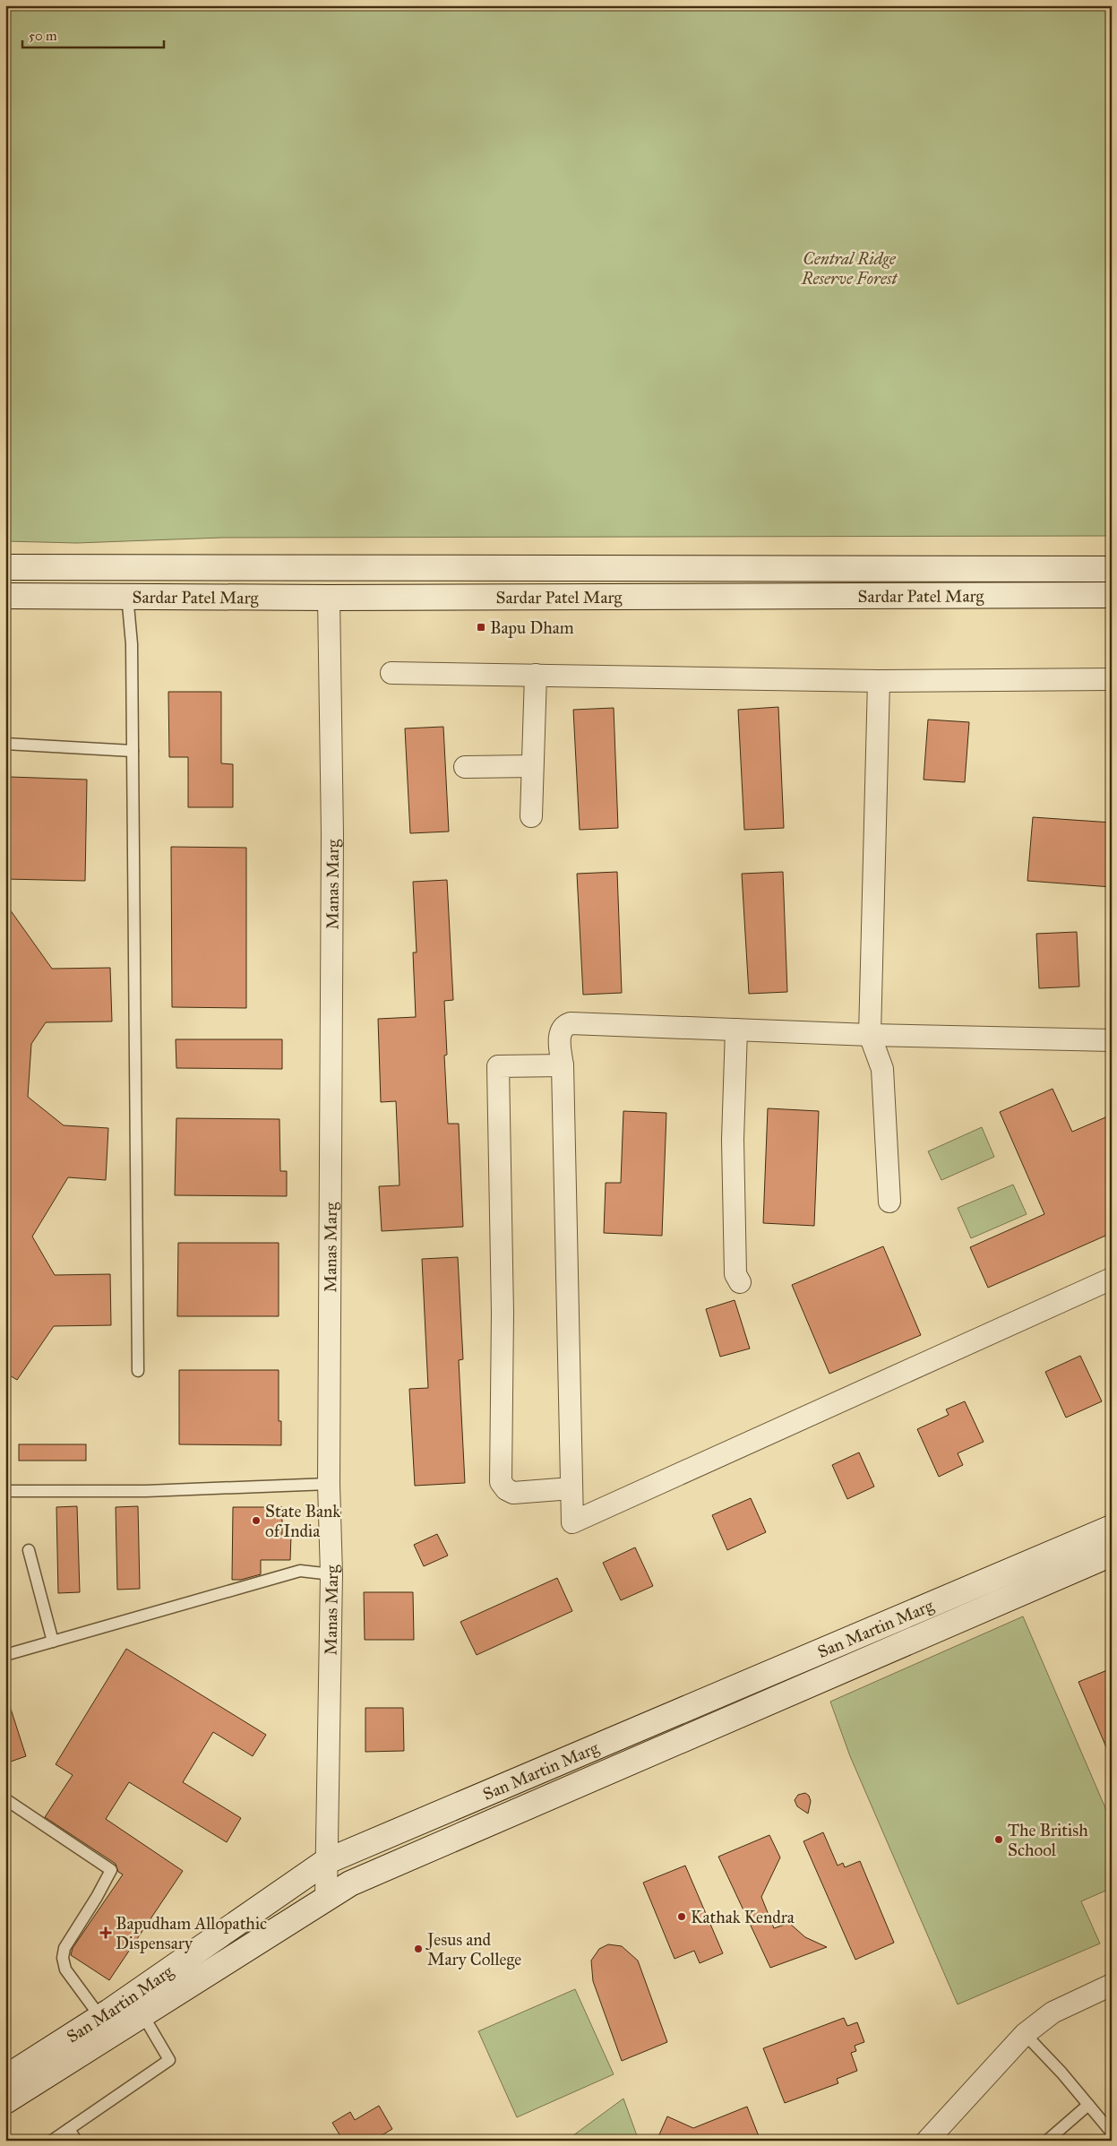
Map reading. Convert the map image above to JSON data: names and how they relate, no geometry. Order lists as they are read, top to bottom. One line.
{"streets":{"street":["Sardar Patel Marg","Manas Marg","San Martin Marg"]},"crossings":[["Sardar Patel Marg","Manas Marg"],["Manas Marg","San Martin Marg"]],"parks":["Central Ridge Reserve Forest"],"places":{"transit":["Bapu Dham"],"other":["State Bank of India","The British School","Kathak Kendra","Jesus and Mary College"],"health":["Bapudham Allopathic Dispensary"]},"scale_bar":"50 m"}
